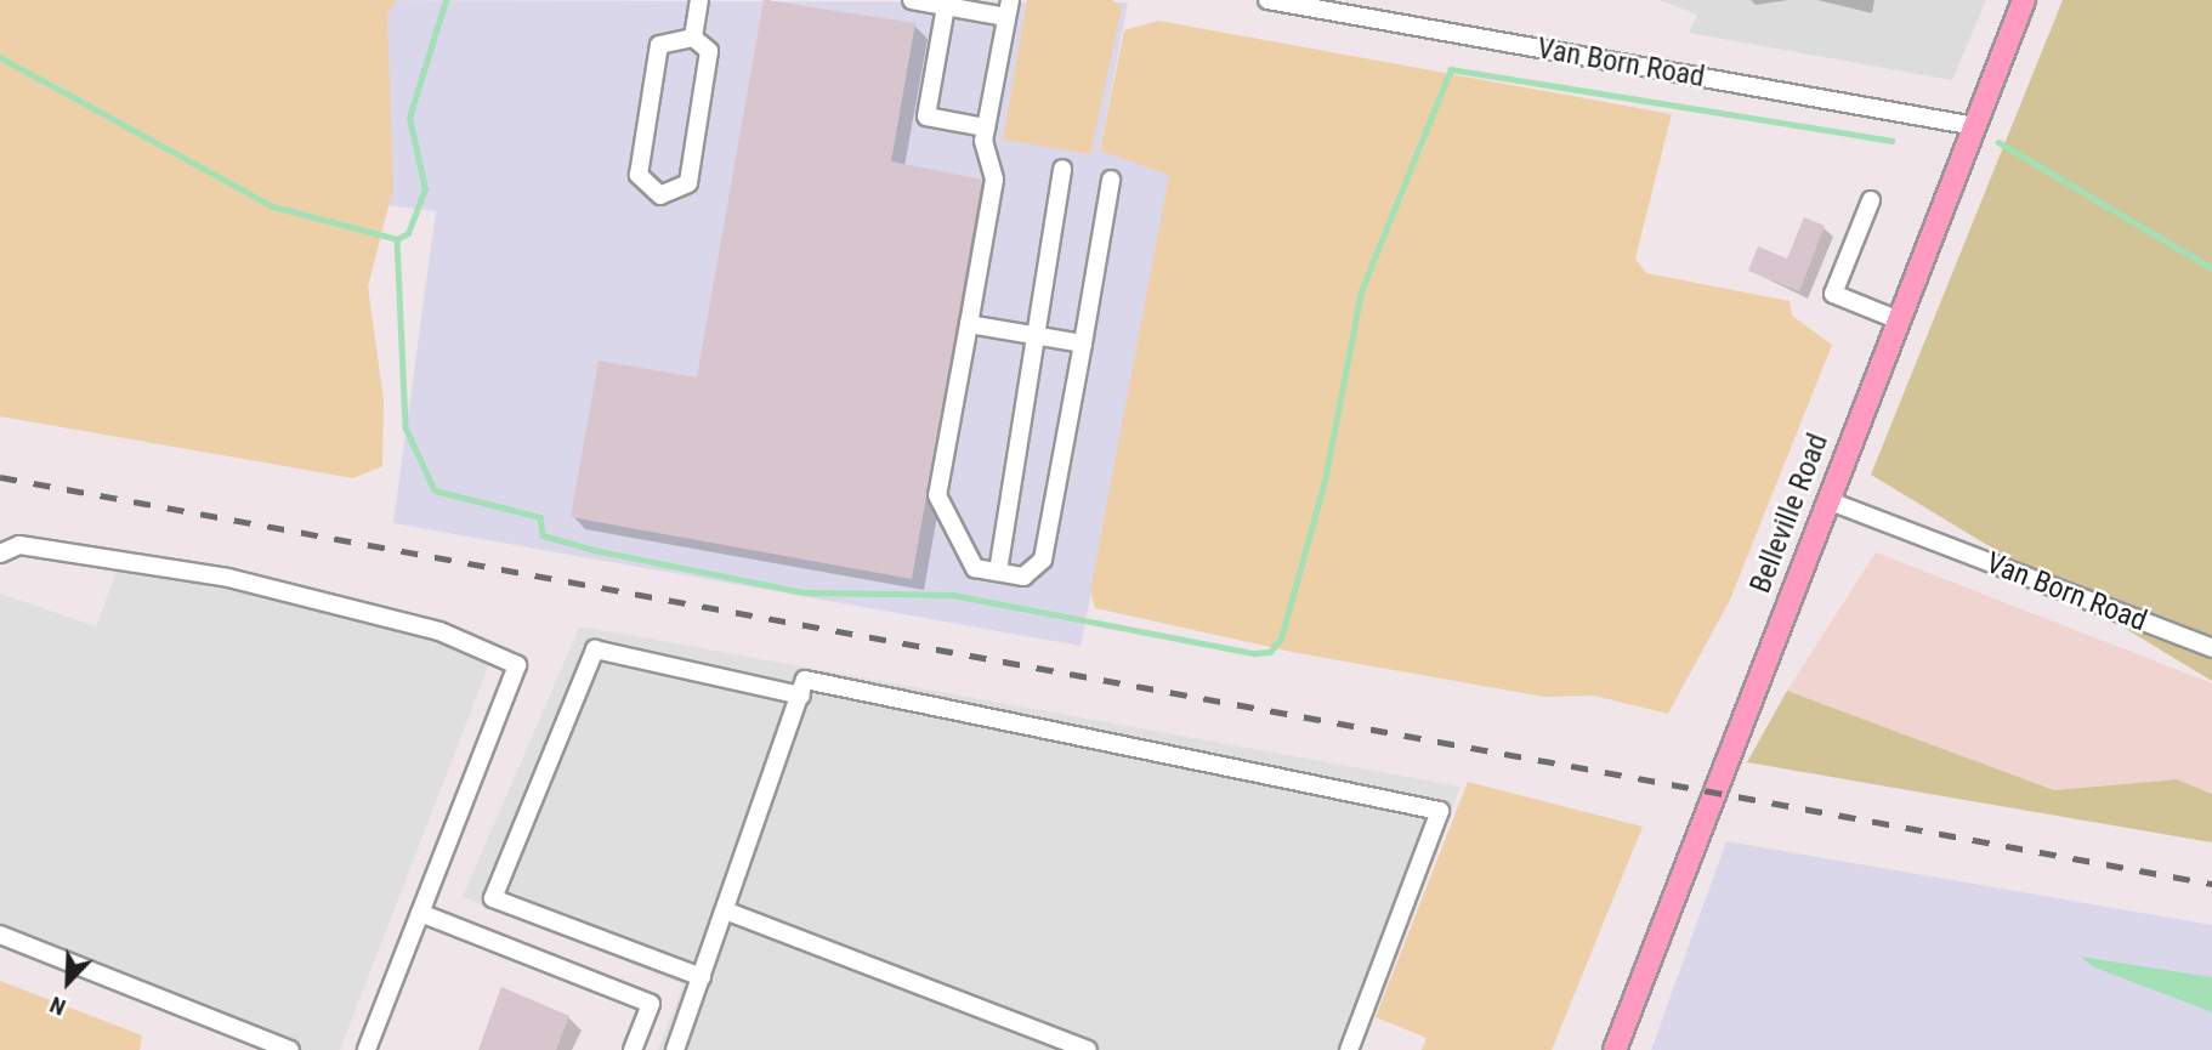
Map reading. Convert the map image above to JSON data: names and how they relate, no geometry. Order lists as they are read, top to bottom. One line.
{"streets":{"main road":["Belleville Road"],"street":["Van Born Road"]},"crossings":[["Van Born Road","Belleville Road"]],"north":"bottom left"}
